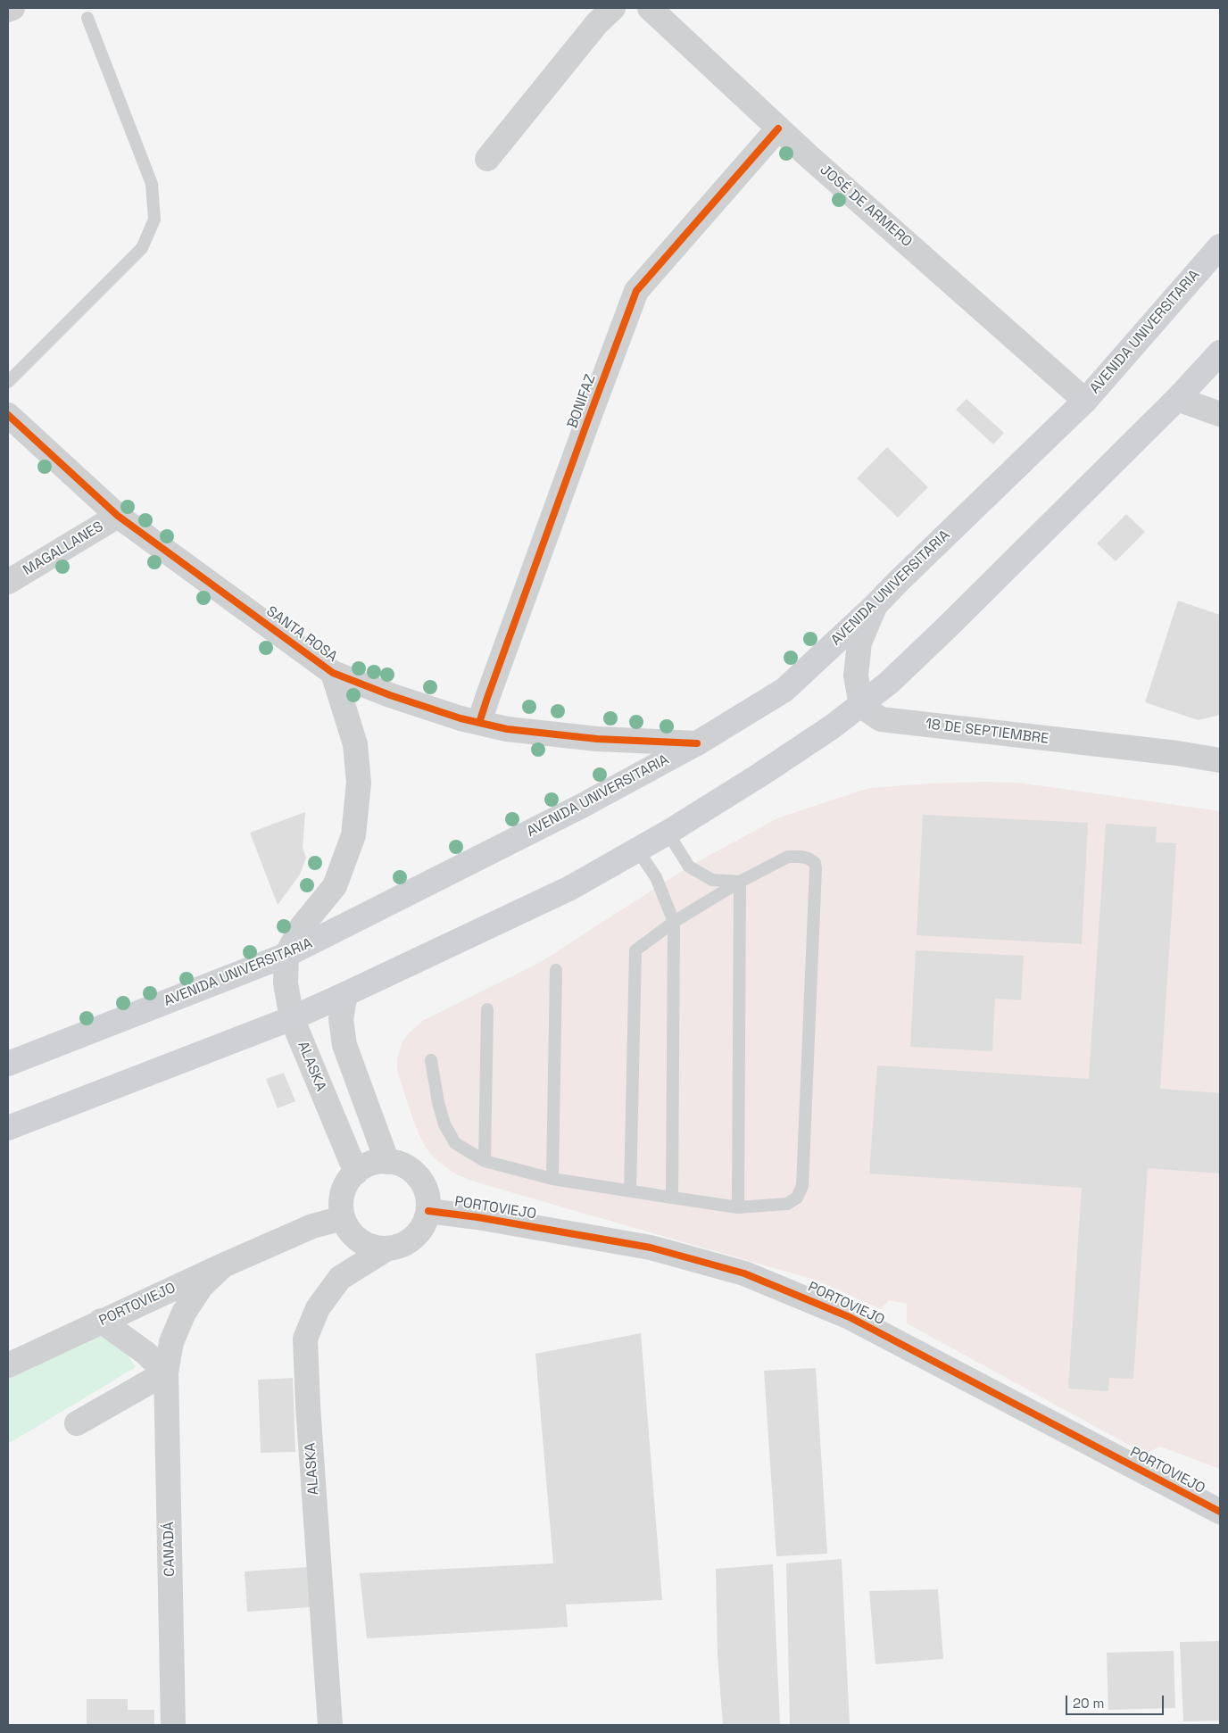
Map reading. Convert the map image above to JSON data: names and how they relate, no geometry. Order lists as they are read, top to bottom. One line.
{"streets":{"main road":["AVENIDA UNIVERSITARIA"],"street":["JOSÉ DE ARMERO","BONIFAZ","MAGALLANES","SANTA ROSA","18 DE SEPTIEMBRE","ALASKA","PORTOVIEJO","CANADÁ"]},"crossings":[["JOSÉ DE ARMERO","AVENIDA UNIVERSITARIA"],["JOSÉ DE ARMERO","BONIFAZ"],["AVENIDA UNIVERSITARIA","SANTA ROSA"],["AVENIDA UNIVERSITARIA","ALASKA"],["BONIFAZ","SANTA ROSA"],["MAGALLANES","SANTA ROSA"],["SANTA ROSA","ALASKA"],["ALASKA","PORTOVIEJO"],["PORTOVIEJO","CANADÁ"]],"scale_bar":"20 m"}
